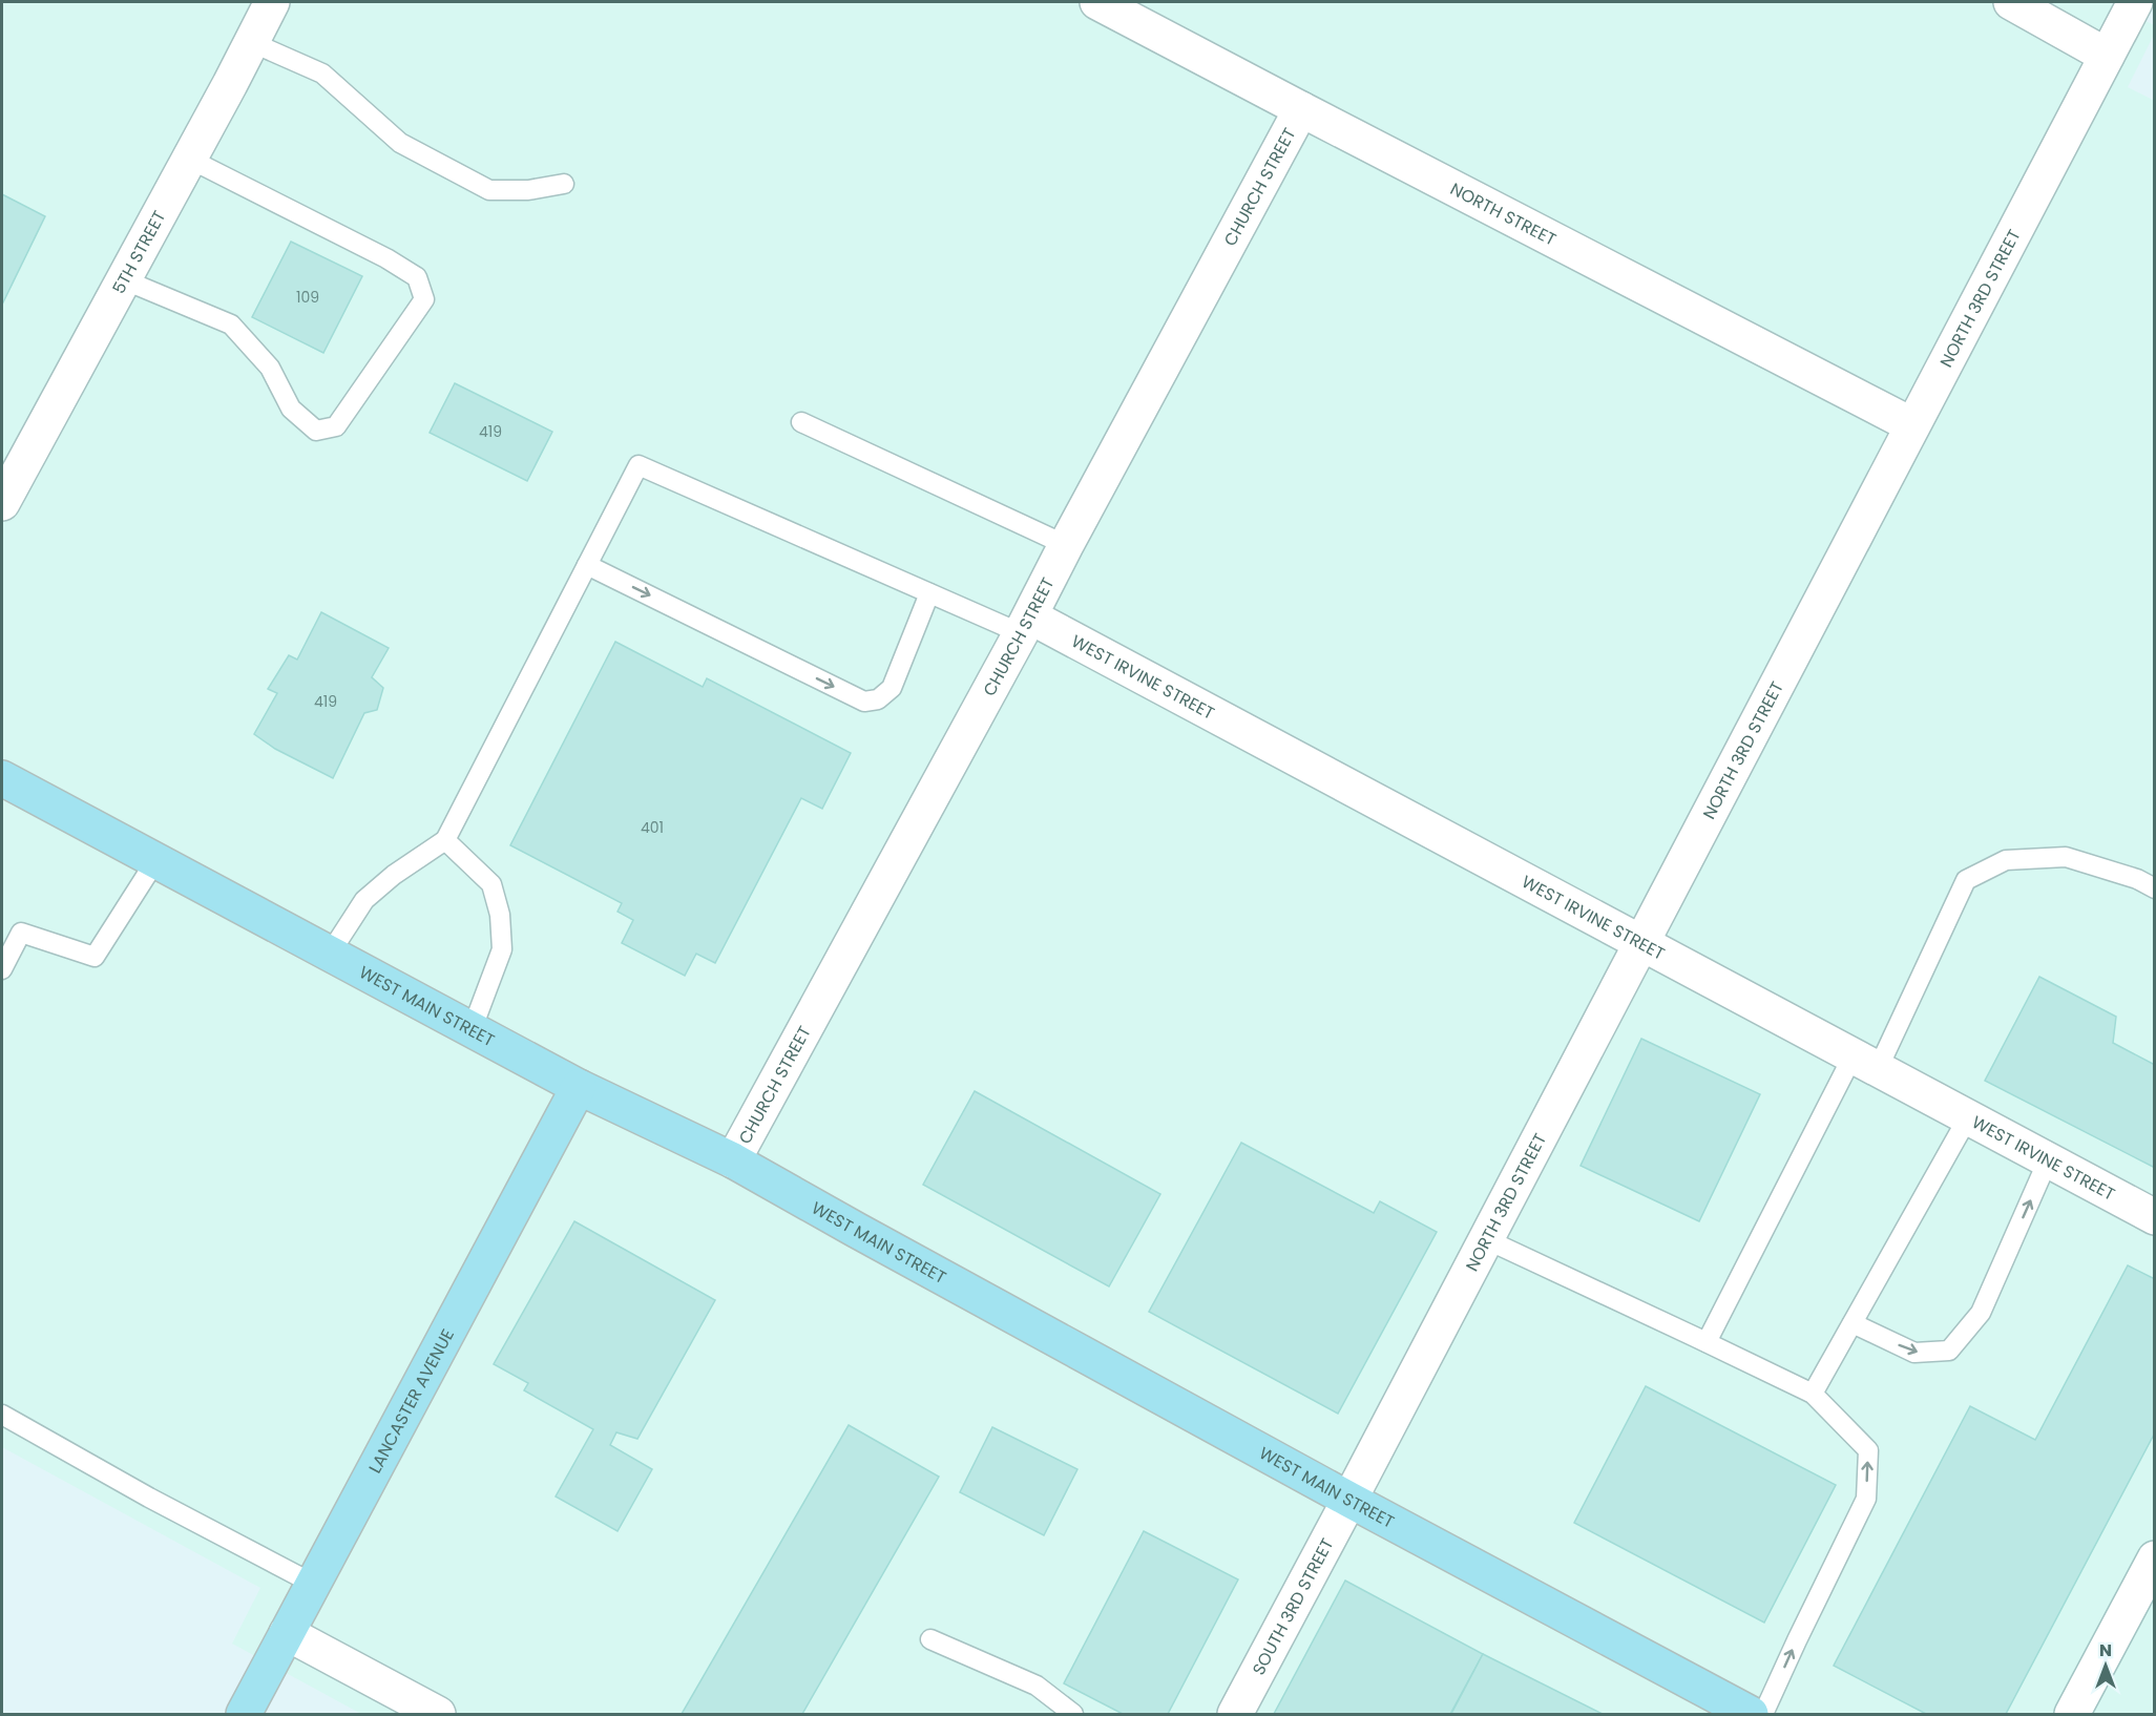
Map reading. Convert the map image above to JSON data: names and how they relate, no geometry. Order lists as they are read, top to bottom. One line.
{"streets":{"main road":["WEST MAIN STREET","LANCASTER AVENUE"],"street":["CHURCH STREET","NORTH STREET","5TH STREET","NORTH 3RD STREET","WEST IRVINE STREET","SOUTH 3RD STREET"]},"crossings":[["CHURCH STREET","NORTH STREET"],["CHURCH STREET","WEST IRVINE STREET"],["CHURCH STREET","WEST MAIN STREET"],["NORTH STREET","NORTH 3RD STREET"],["NORTH 3RD STREET","WEST IRVINE STREET"],["NORTH 3RD STREET","WEST MAIN STREET"],["NORTH 3RD STREET","SOUTH 3RD STREET"],["WEST MAIN STREET","LANCASTER AVENUE"],["WEST MAIN STREET","SOUTH 3RD STREET"]],"house_numbers":["109","419","419","401"],"north":"top"}
